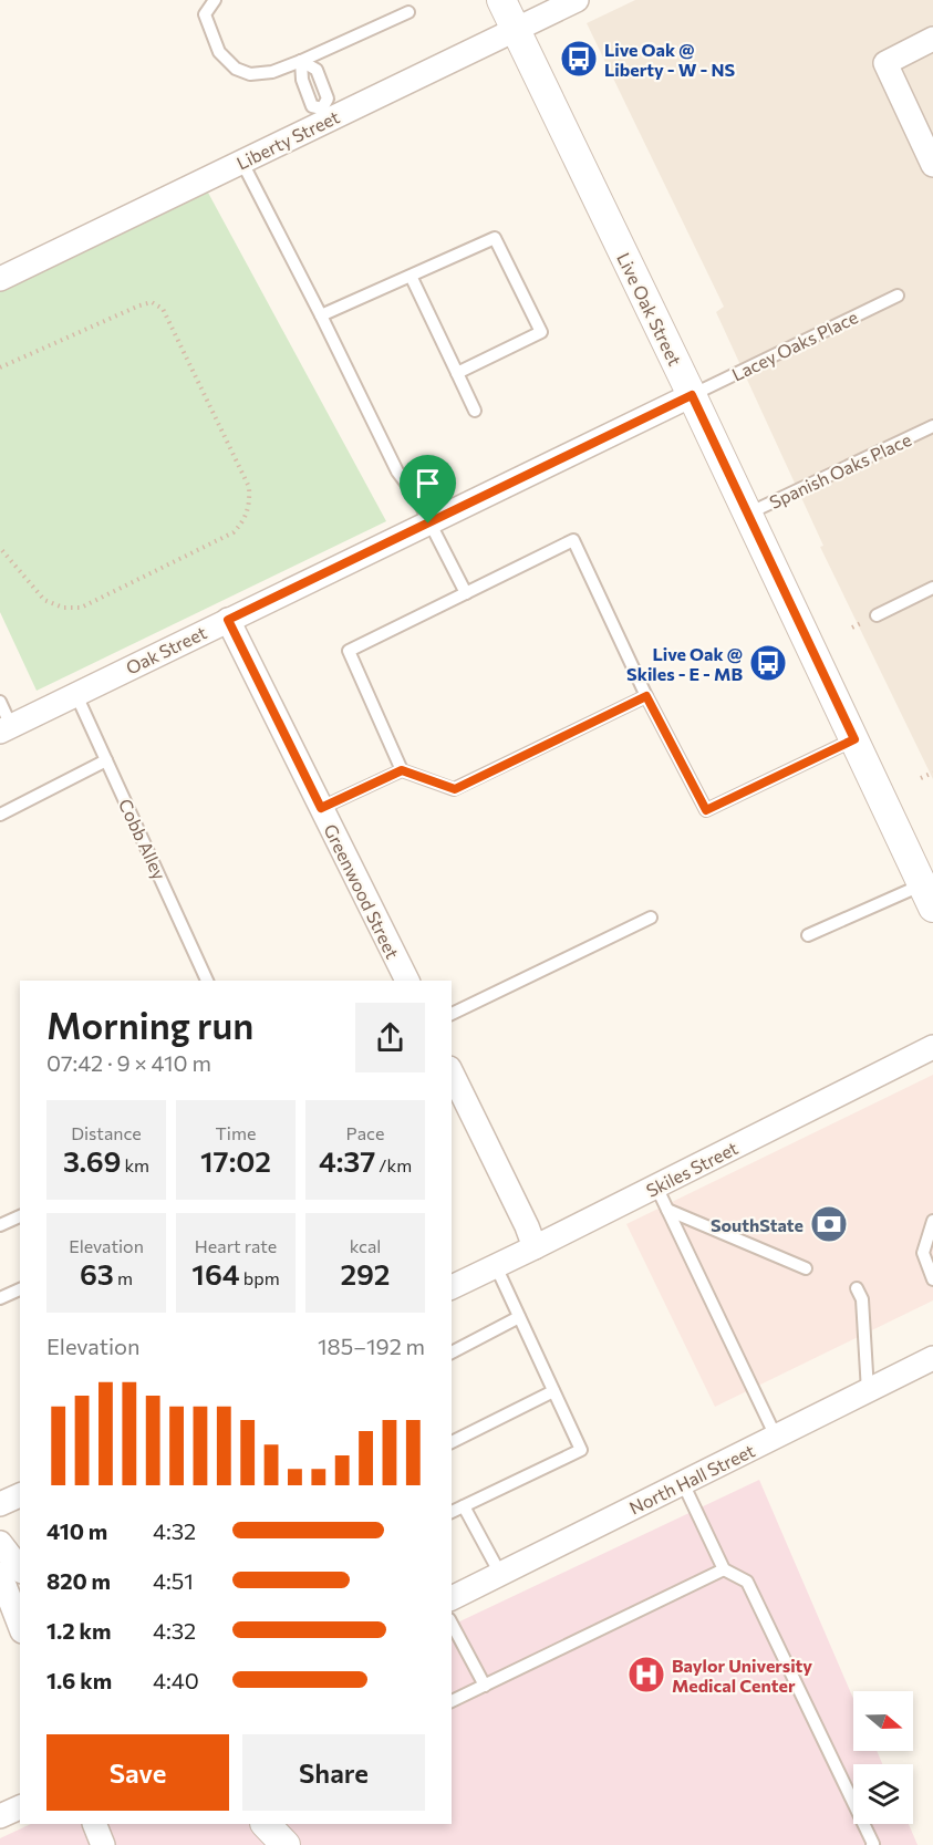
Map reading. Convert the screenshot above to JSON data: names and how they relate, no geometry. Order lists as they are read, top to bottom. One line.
{"streets":{"street":["Liberty Street","Live Oak Street","Oak Street","Greenwood Street","Skiles Street","North Hall Street"],"lane":["Lacey Oaks Place","Spanish Oaks Place","Cobb Alley"]},"crossings":[["Liberty Street","Live Oak Street"],["Live Oak Street","Lacey Oaks Place"],["Live Oak Street","Spanish Oaks Place"],["Live Oak Street","Oak Street"],["Lacey Oaks Place","Oak Street"],["Oak Street","Cobb Alley"],["Oak Street","Greenwood Street"]],"places":{"bus stop":["Live Oak @ Liberty - W - NS","Live Oak @ Skiles - E - MB"],"bank":["SouthState"],"hospital":["Baylor University Medical Center"]},"north":"right","page":{"heading":["Morning run","07:42 · 9 × 410 m"],"stats":[["Distance","3.69 km"],["Time","17:02"],["Pace","4:37 /km"],["Elevation","63 m"],["Heart rate","164 bpm"],["kcal","292"]],"chart":["Elevation","185–192 m"],"list":[{"name":"410 m","note":"4:32"},{"name":"820 m","note":"4:51"},{"name":"1.2 km","note":"4:32"},{"name":"1.6 km","note":"4:40"}],"buttons":["Save","Share"]}}
